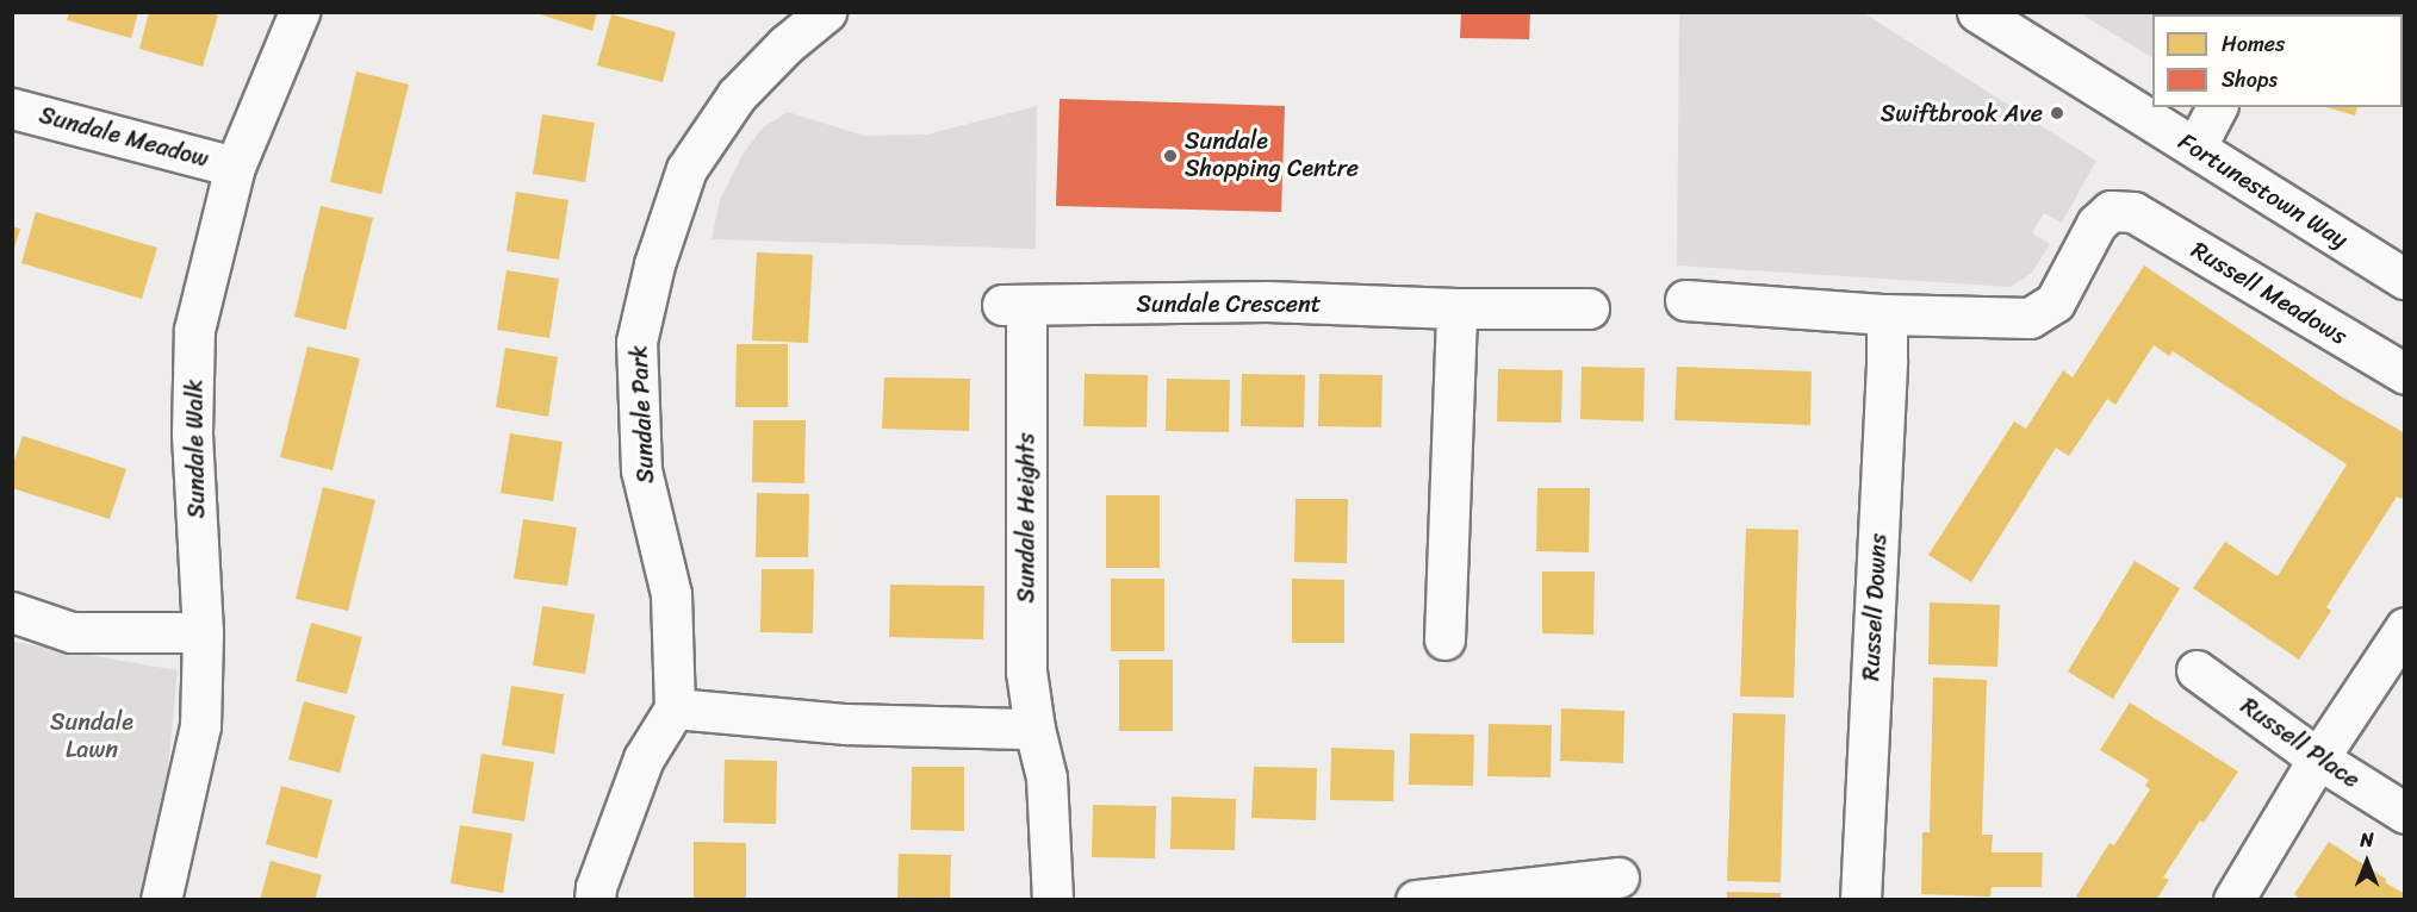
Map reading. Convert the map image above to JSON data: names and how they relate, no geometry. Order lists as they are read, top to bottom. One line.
{"streets":{"street":["Sundale Meadow","Fortunestown Way","Russell Meadows","Sundale Crescent","Sundale Park","Sundale Walk","Sundale Heights","Russell Downs","Russell Place"]},"crossings":[["Sundale Meadow","Sundale Walk"],["Russell Meadows","Russell Downs"],["Sundale Crescent","Sundale Heights"]],"parks":["Sundale Lawn"],"places":["Swiftbrook Ave","Sundale Shopping Centre"],"legend":["Homes","Shops"],"north":"top"}
